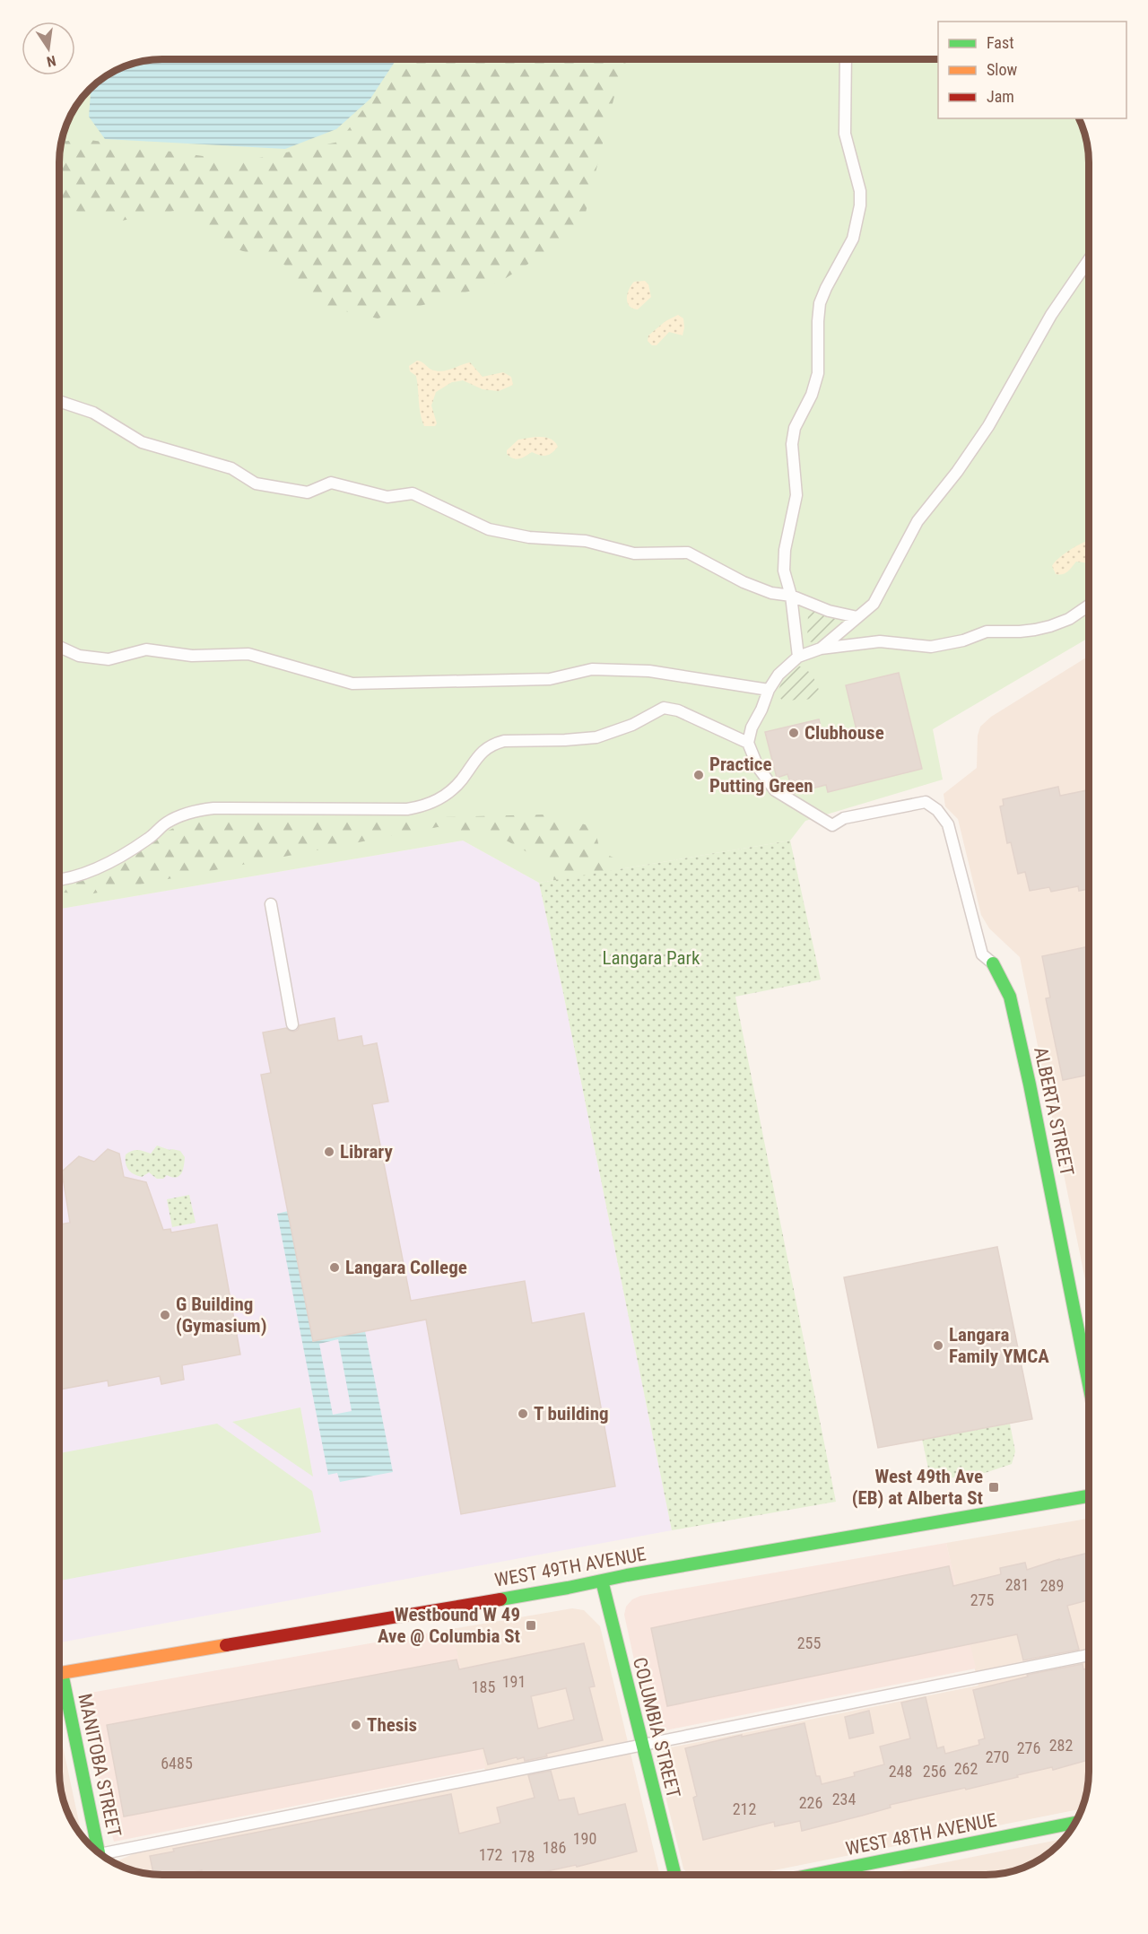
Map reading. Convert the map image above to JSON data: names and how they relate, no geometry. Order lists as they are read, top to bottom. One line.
{"streets":{"street":["ALBERTA STREET","WEST 49TH AVENUE","COLUMBIA STREET","MANITOBA STREET","WEST 48TH AVENUE"]},"crossings":[["WEST 49TH AVENUE","COLUMBIA STREET"]],"parks":["Langara Park"],"places":{"other":["Clubhouse","Practice Putting Green","Library","Langara College","G Building (Gymasium)","Langara Family YMCA","T building","Thesis"],"transit":["West 49th Ave (EB) at Alberta St","Westbound W 49 Ave @ Columbia St"]},"house_numbers":["281","289","275","255","191","185","282","276","270","6485","262","248","256","234","226","212","190","186","172","178"],"legend":["Fast","Slow","Jam"],"north":"bottom"}
